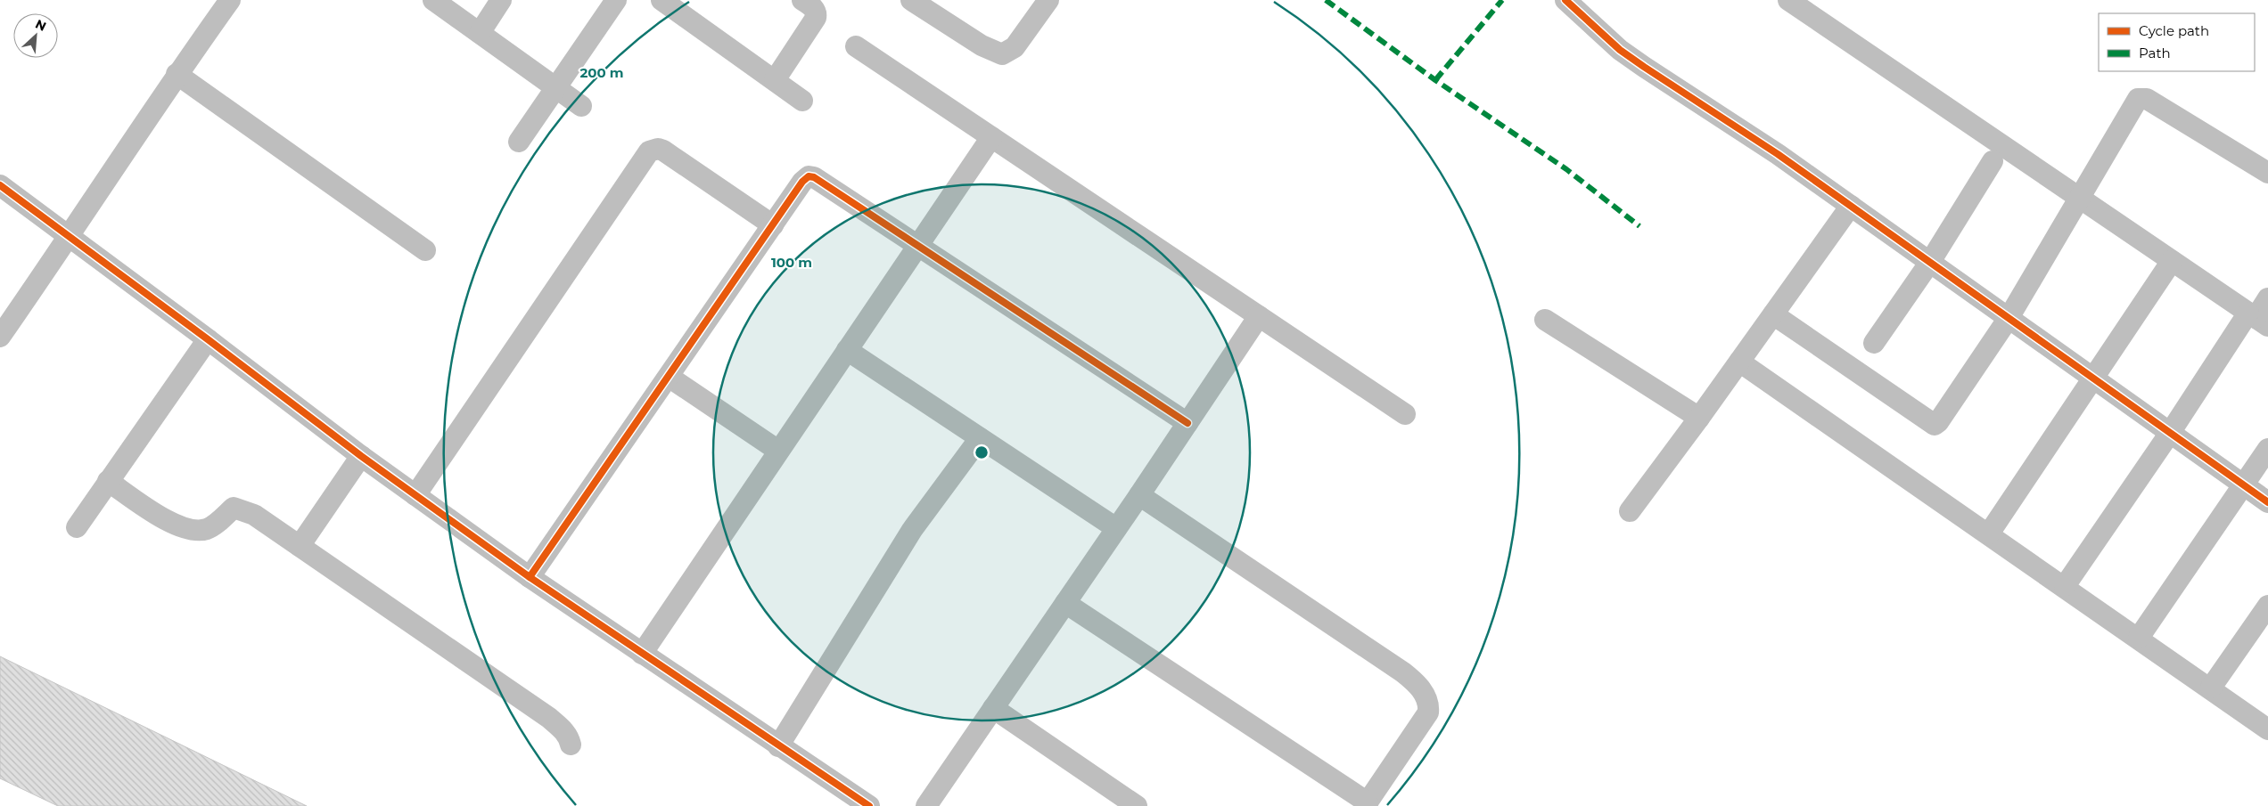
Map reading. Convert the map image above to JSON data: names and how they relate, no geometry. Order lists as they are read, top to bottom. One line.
{"legend":["Cycle path","Path"],"north":"top right","rings":["200 m","100 m"]}
